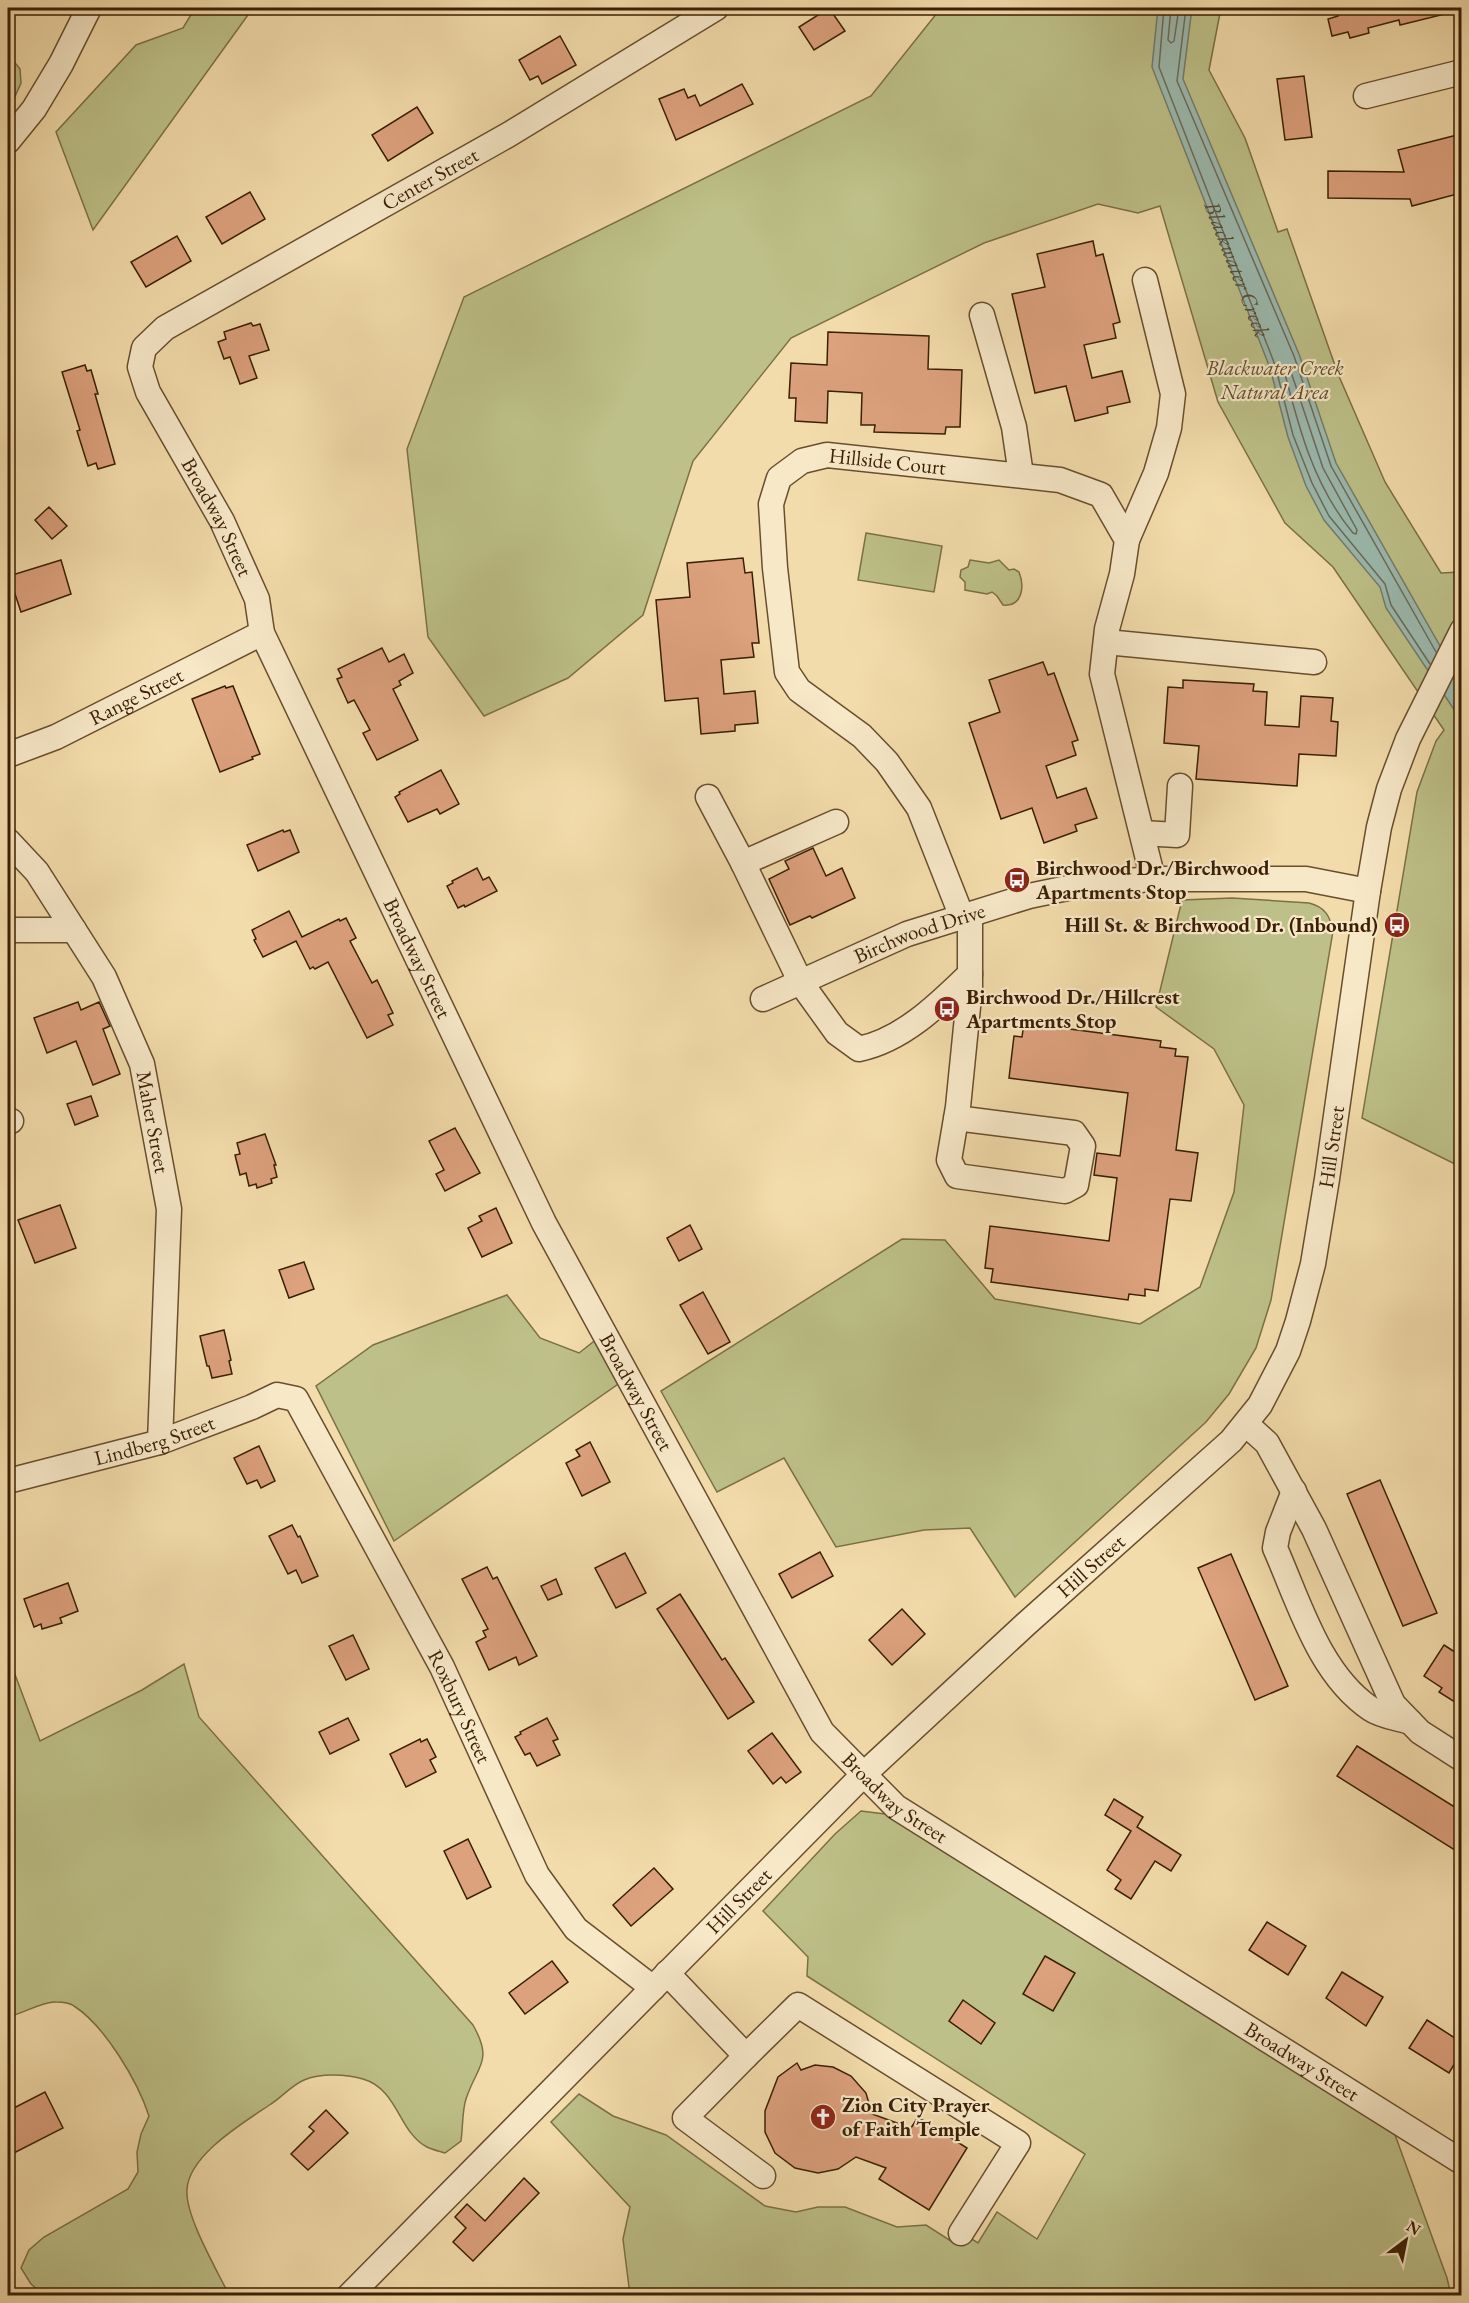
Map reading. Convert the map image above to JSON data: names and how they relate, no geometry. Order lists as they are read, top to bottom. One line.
{"streets":{"street":["Center Street","Hillside Court","Broadway Street","Range Street","Birchwood Drive","Maher Street","Hill Street","Lindberg Street","Roxbury Street"]},"crossings":[["Center Street","Broadway Street"],["Hillside Court","Birchwood Drive"],["Broadway Street","Range Street"],["Broadway Street","Hill Street"],["Birchwood Drive","Hill Street"],["Maher Street","Lindberg Street"],["Hill Street","Roxbury Street"],["Lindberg Street","Roxbury Street"]],"water":["Blackwater Creek"],"parks":["Blackwater Creek Natural Area"],"places":{"bus stop":["Birchwood Dr./Birchwood Apartments Stop","Hill St. & Birchwood Dr. (Inbound)","Birchwood Dr./Hillcrest Apartments Stop"],"church":["Zion City Prayer of Faith Temple"]},"north":"top right"}
